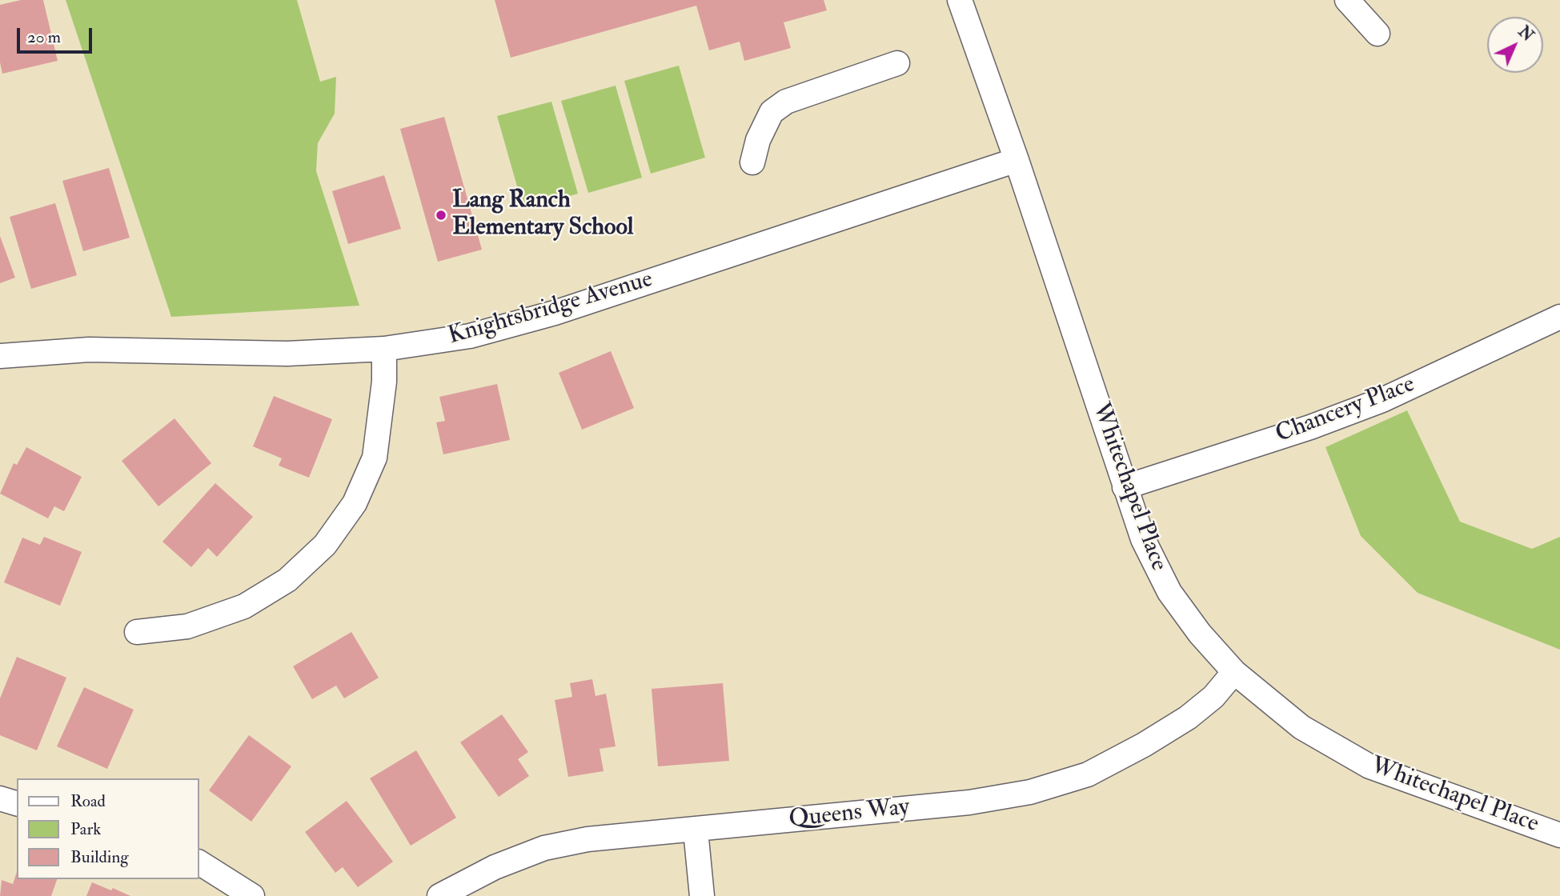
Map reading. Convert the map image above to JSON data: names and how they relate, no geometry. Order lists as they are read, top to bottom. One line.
{"streets":{"street":["Knightsbridge Avenue","Chancery Place","Whitechapel Place","Queens Way"]},"crossings":[["Knightsbridge Avenue","Whitechapel Place"],["Chancery Place","Whitechapel Place"],["Whitechapel Place","Queens Way"]],"places":["Lang Ranch Elementary School"],"legend":["Road","Park","Building"],"scale_bar":"20 m","north":"top right"}
